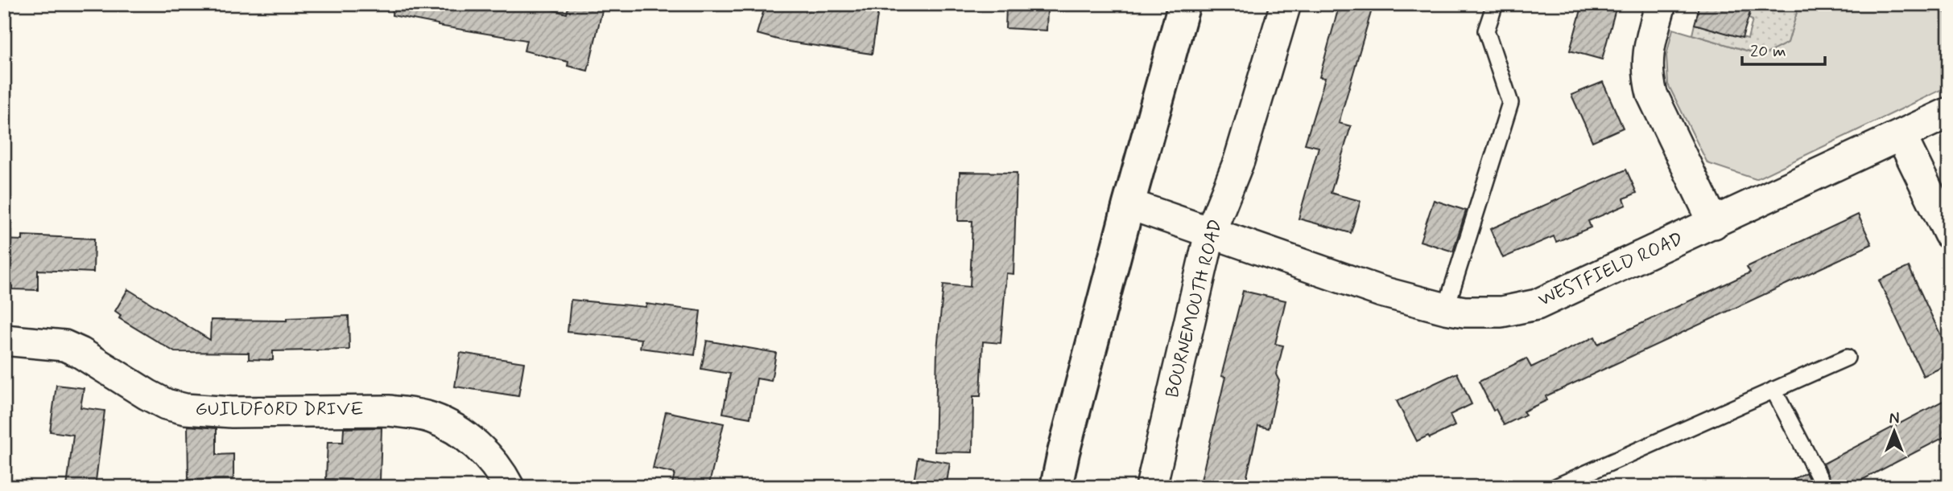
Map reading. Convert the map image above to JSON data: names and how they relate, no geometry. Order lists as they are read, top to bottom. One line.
{"streets":{"street":["WESTFIELD ROAD","BOURNEMOUTH ROAD","GUILDFORD DRIVE"]},"crossings":[["WESTFIELD ROAD","BOURNEMOUTH ROAD"]],"scale_bar":"20 m","north":"top"}
